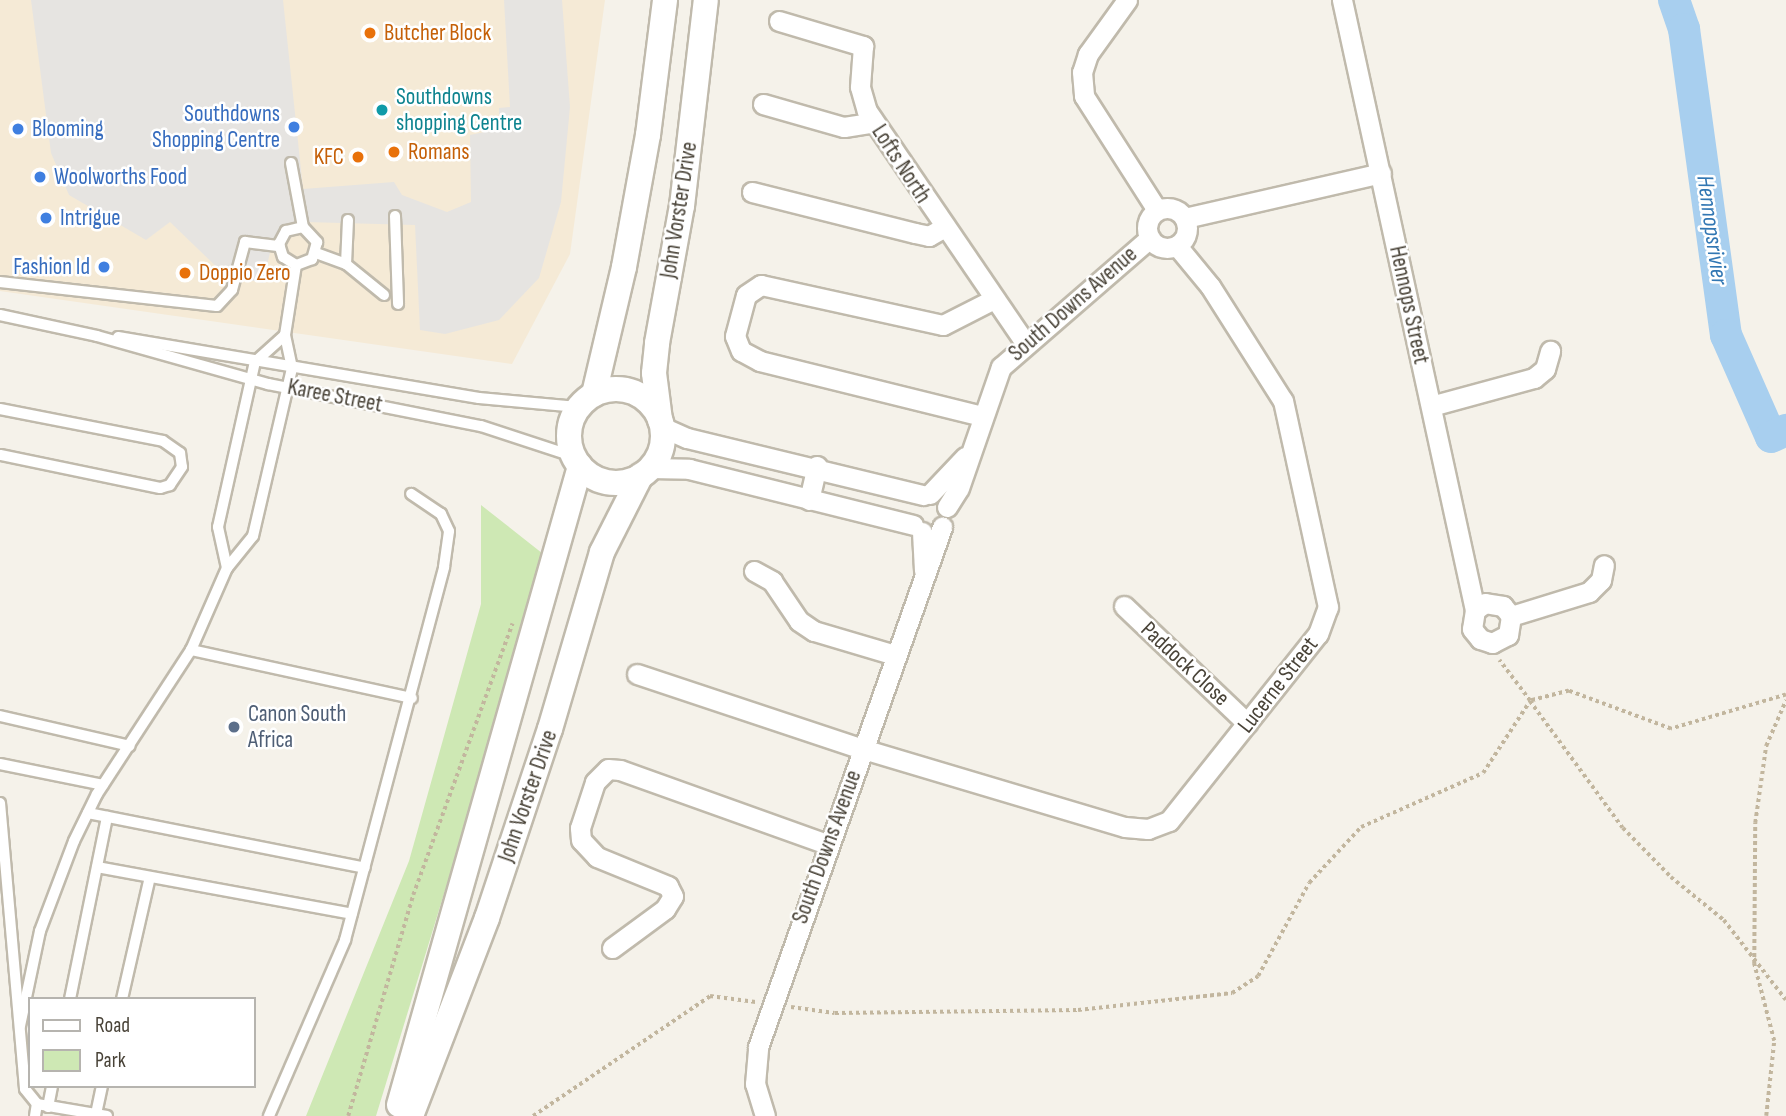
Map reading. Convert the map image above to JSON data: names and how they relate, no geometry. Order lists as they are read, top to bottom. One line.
{"streets":{"street":["Lofts North","John Vorster Drive","South Downs Avenue","Hennops Street","Paddock Close","Lucerne Street"],"lane":["Karee Street"]},"crossings":[["Lofts North","South Downs Avenue"],["John Vorster Drive","Karee Street"],["South Downs Avenue","Lucerne Street"],["Paddock Close","Lucerne Street"]],"water":["Hennopsrivier"],"places":["Butcher Block","Southdowns shopping Centre","Southdowns Shopping Centre","Blooming","Romans","KFC","Woolworths Food","Intrigue","Fashion Id","Doppio Zero","Canon South Africa"],"legend":["Road","Park"]}
